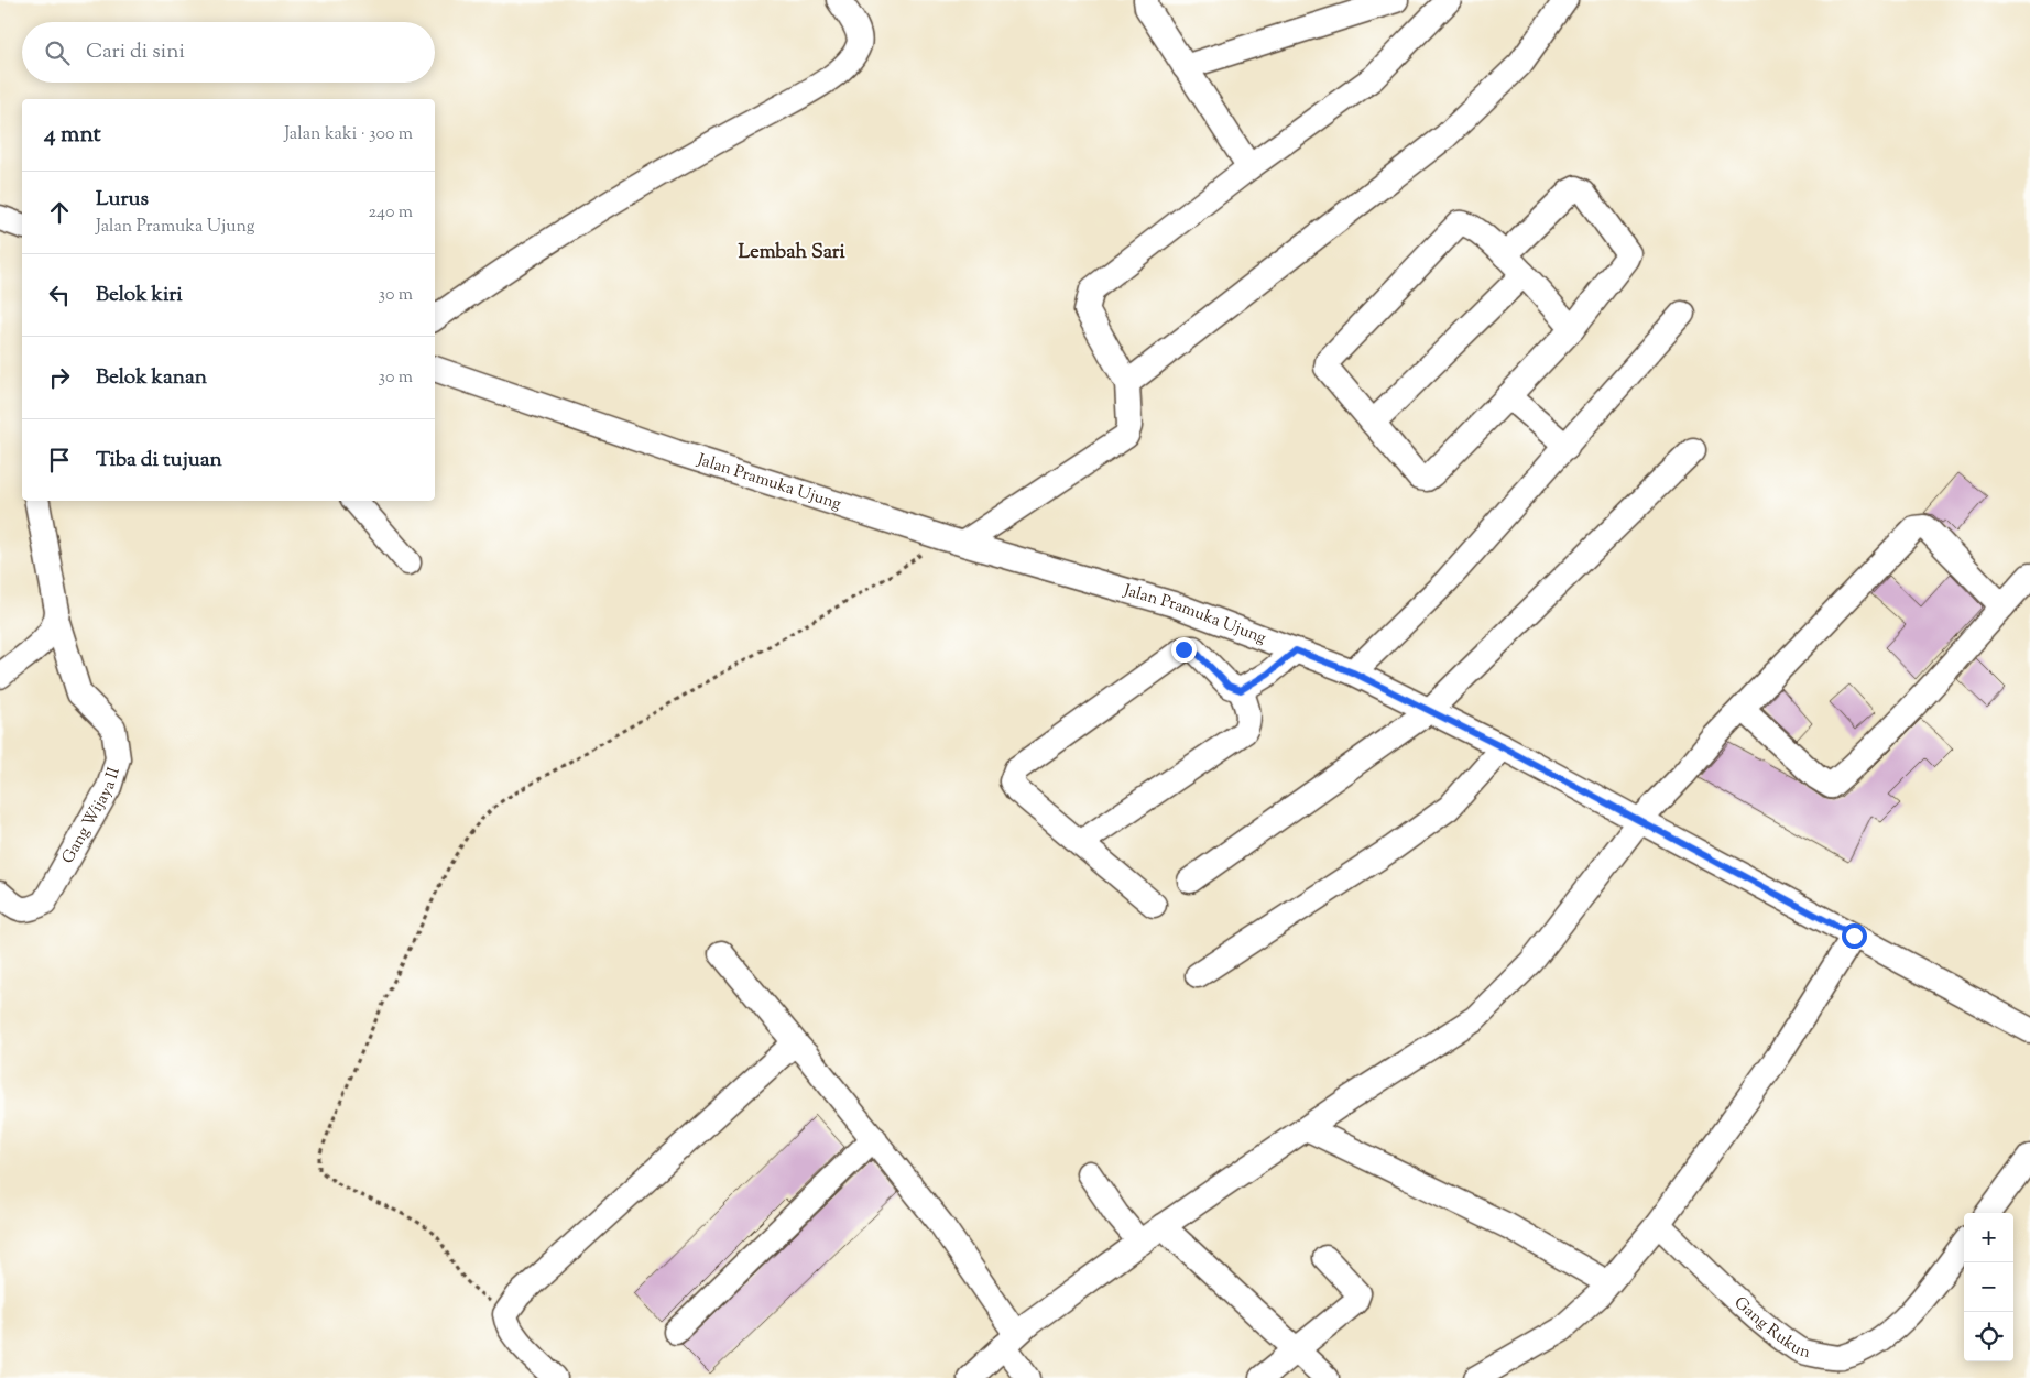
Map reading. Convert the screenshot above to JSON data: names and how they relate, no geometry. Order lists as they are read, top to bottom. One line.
{"streets":{"street":["Jalan Pramuka Ujung","Gang Wijaya II","Gang Rukun"]},"districts":["Lembah Sari"],"page":{"search":"Cari di sini","heading":["4 mnt","Jalan kaki · 300 m"],"list":[["Lurus","Jalan Pramuka Ujung","240 m"],["Belok kiri","30 m"],["Belok kanan","30 m"],"Tiba di tujuan"],"map_buttons":["+","−"]}}
